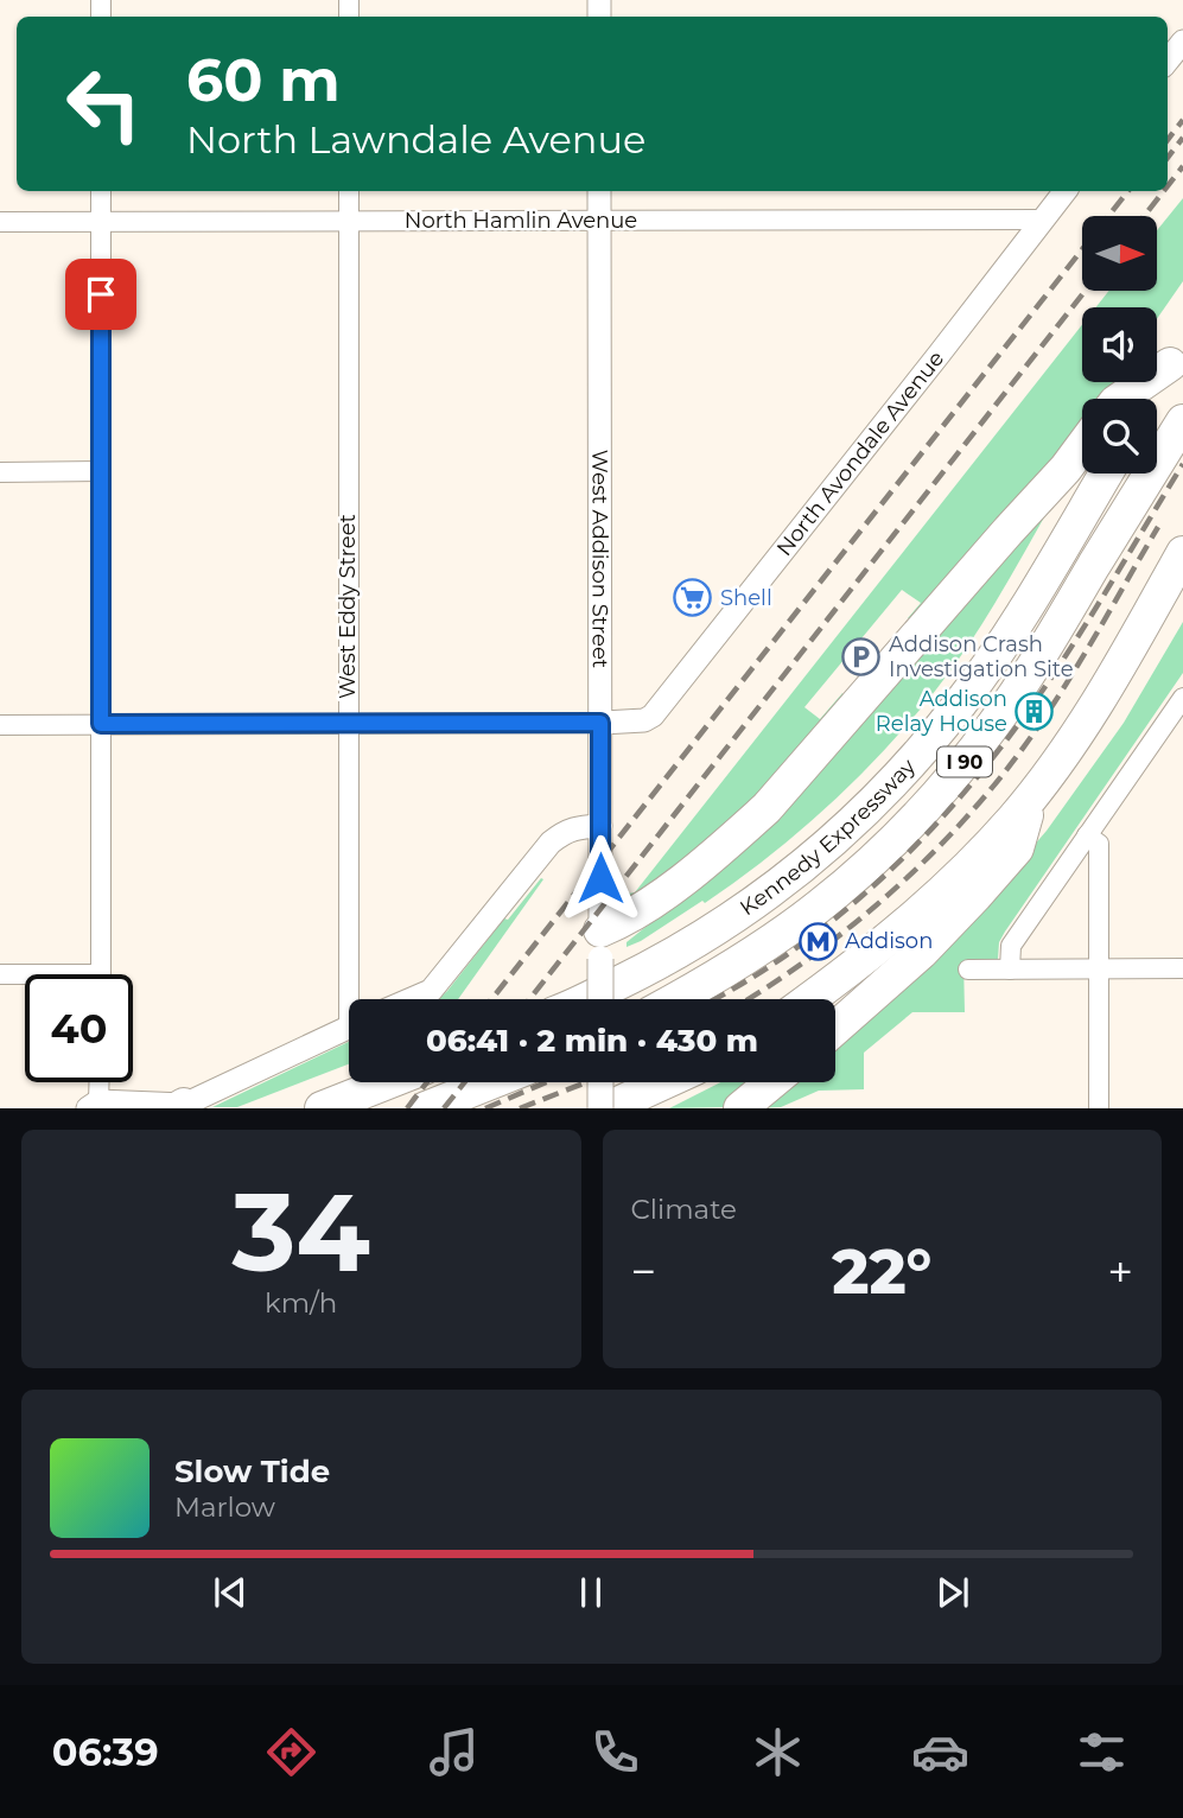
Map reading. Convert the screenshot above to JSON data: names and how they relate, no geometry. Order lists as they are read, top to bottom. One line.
{"streets":{"highway":["I 90","Kennedy Expressway"],"main road":["West Addison Street"],"street":["North Hamlin Avenue","North Avondale Avenue","West Eddy Street"]},"crossings":[["North Hamlin Avenue","North Avondale Avenue"],["North Hamlin Avenue","West Addison Street"],["North Hamlin Avenue","West Eddy Street"],["North Avondale Avenue","West Addison Street"]],"places":{"supermarket":["Shell"],"parking":["Addison Crash Investigation Site"],"building":["Addison Relay House"],"metro station":["Addison"]},"north":"right","page":{"turn":["60 m","North Lawndale Avenue"],"limit":"40","trip":"06:41 · 2 min · 430 m","tile":[["34","km/h"],"Climate"],"heat":["−","22°","+"],"song":["Slow Tide","Marlow"],"tabs":"06:39"}}
